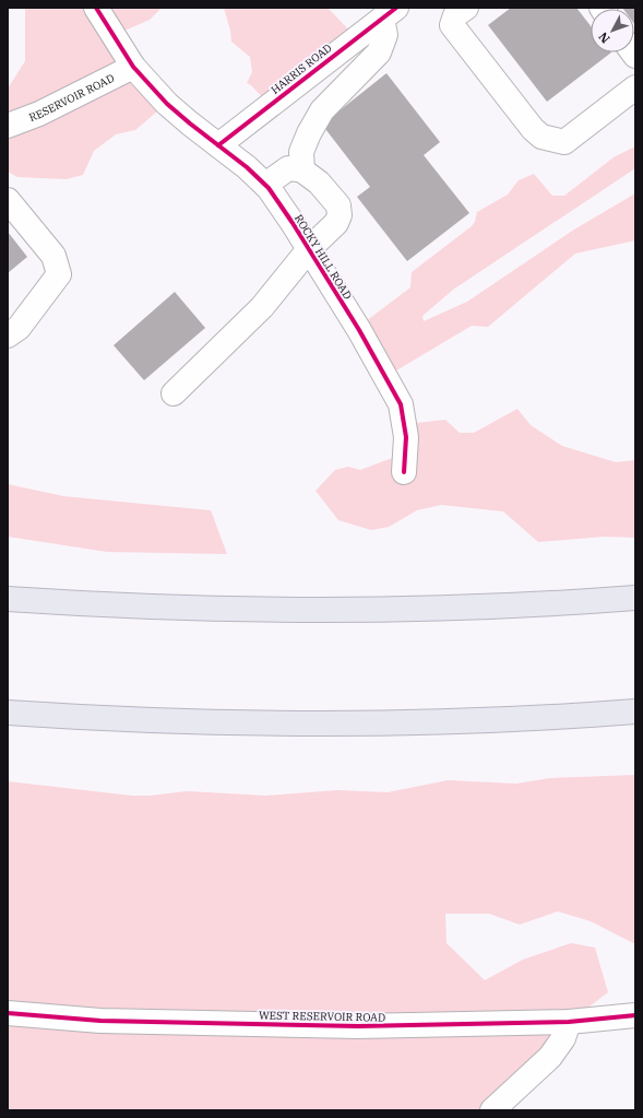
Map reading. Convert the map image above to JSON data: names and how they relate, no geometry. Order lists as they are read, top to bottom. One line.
{"streets":{"street":["HARRIS ROAD","RESERVOIR ROAD","ROCKY HILL ROAD","WEST RESERVOIR ROAD"]},"crossings":[["HARRIS ROAD","ROCKY HILL ROAD"],["RESERVOIR ROAD","ROCKY HILL ROAD"]],"north":"bottom left"}
